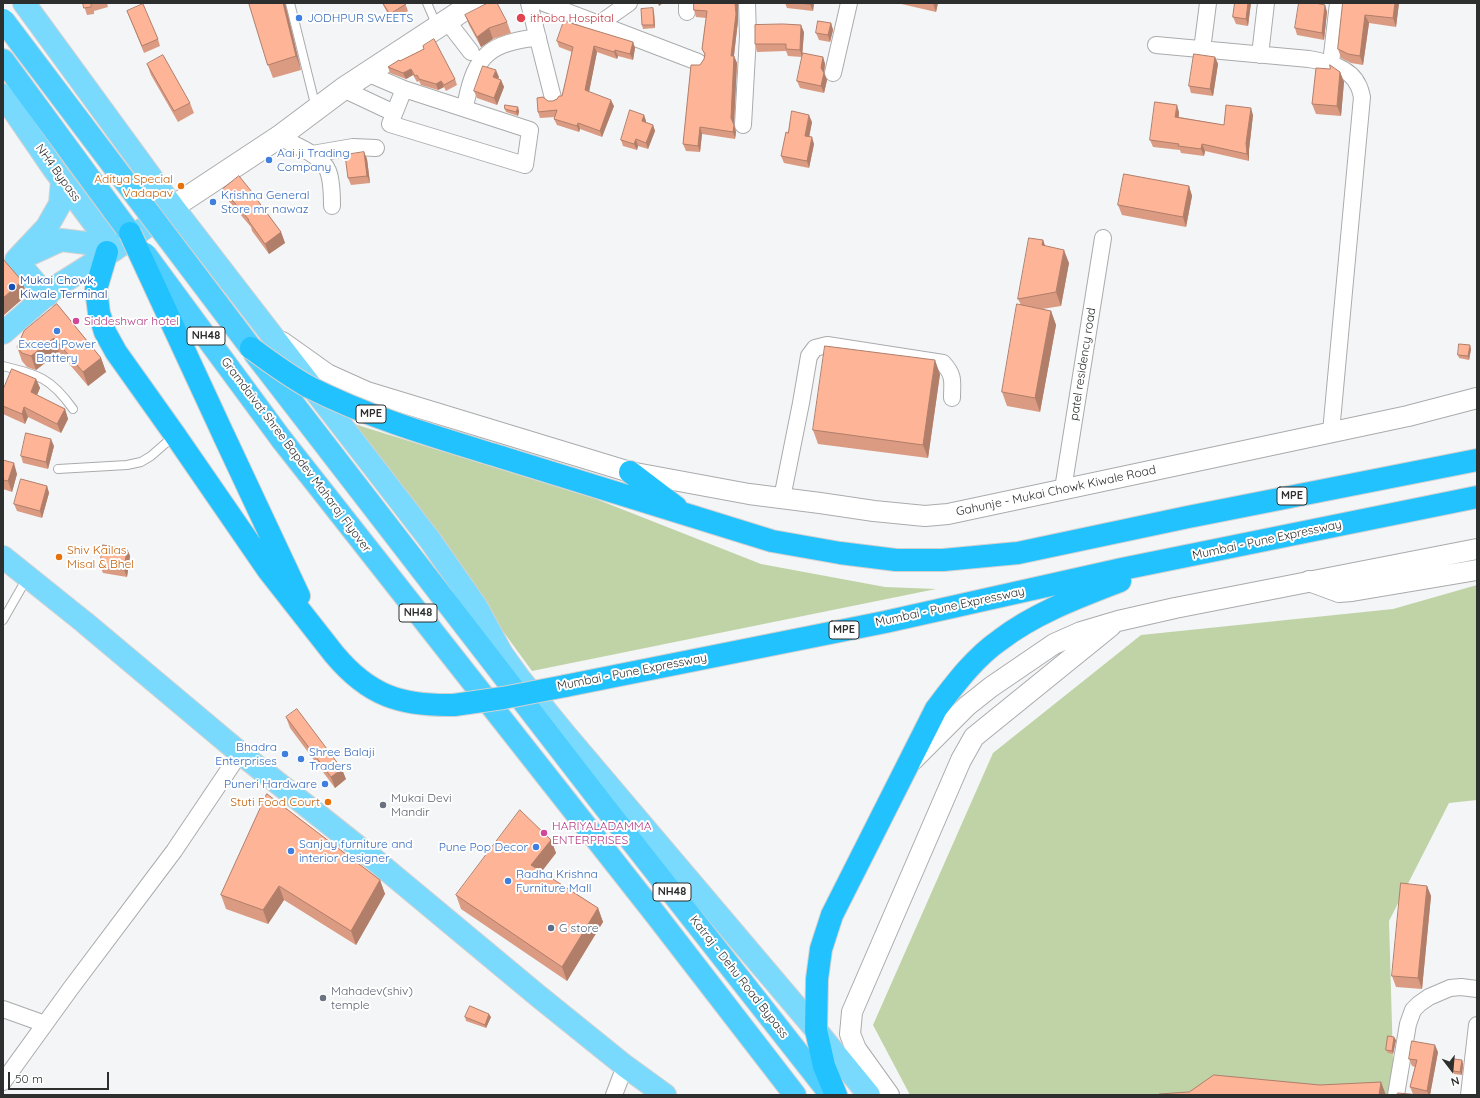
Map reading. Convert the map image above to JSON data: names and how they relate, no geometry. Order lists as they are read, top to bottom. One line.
{"streets":{"highway":["NH48","MPE","Gramdaivat Shree Bapdev Maharaj Flyover","Mumbai - Pune Expressway","Katraj - Dehu Road Bypass"],"main road":["NH4 Bypass"],"street":["patel residency road","Gahunje - Mukai Chowk Kiwale Road"]},"crossings":[["NH48","MPE"],["NH48","Katraj - Dehu Road Bypass"],["patel residency road","Gahunje - Mukai Chowk Kiwale Road"],["MPE","Gramdaivat Shree Bapdev Maharaj Flyover"],["MPE","Mumbai - Pune Expressway"]],"places":["JODHPUR SWEETS","ithoba Hospital","Aai ji Trading Company","Aditya Special Vadapav","Krishna General Store mr nawaz","Mukai Chowk, Kiwale Terminal","Siddeshwar hotel","Exceed Power Battery","Shiv Kailas Misal & Bhel","Bhadra Enterprises","Shree Balaji Traders","Puneri Hardware","Stuti Food Court","Mukai Devi Mandir","HARIYALADAMMA ENTERPRISES","Pune Pop Decor","Sanjay furniture and interior designer","Radha Krishna Furniture Mall","G store","Mahadev(shiv) temple"],"scale_bar":"50 m","north":"bottom"}
